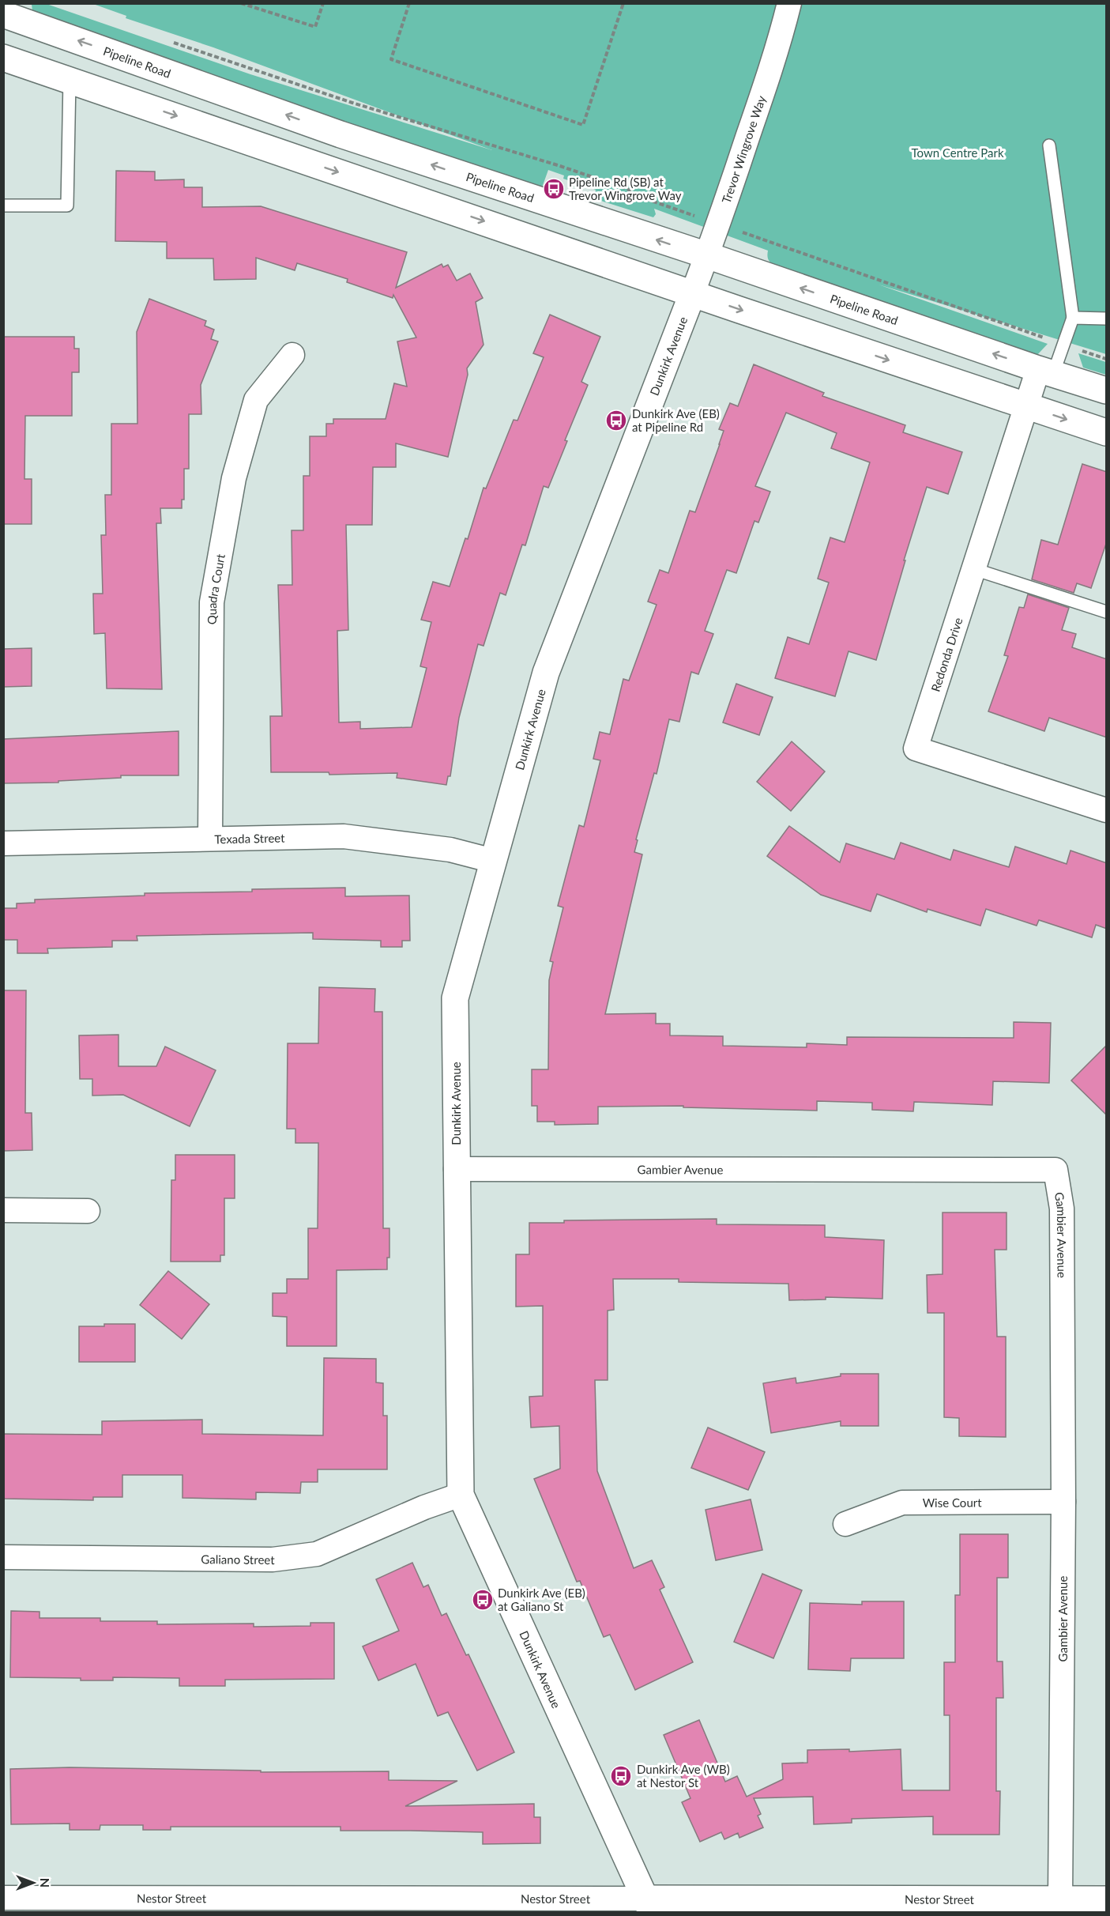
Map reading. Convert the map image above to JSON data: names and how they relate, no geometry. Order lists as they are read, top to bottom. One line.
{"streets":{"main road":["Pipeline Road","Dunkirk Avenue","Nestor Street"],"street":["Trevor Wingrove Way","Quadra Court","Redonda Drive","Texada Street","Gambier Avenue","Wise Court","Galiano Street"]},"crossings":[["Pipeline Road","Trevor Wingrove Way"],["Pipeline Road","Redonda Drive"],["Trevor Wingrove Way","Dunkirk Avenue"],["Dunkirk Avenue","Texada Street"],["Dunkirk Avenue","Gambier Avenue"],["Dunkirk Avenue","Galiano Street"],["Dunkirk Avenue","Nestor Street"],["Quadra Court","Texada Street"],["Gambier Avenue","Wise Court"],["Gambier Avenue","Nestor Street"]],"parks":["Town Centre Park"],"places":{"bus stop":["Pipeline Rd (SB) at Trevor Wingrove Way","Dunkirk Ave (EB) at Pipeline Rd","Dunkirk Ave (EB) at Galiano St","Dunkirk Ave (WB) at Nestor St"]},"north":"right"}
